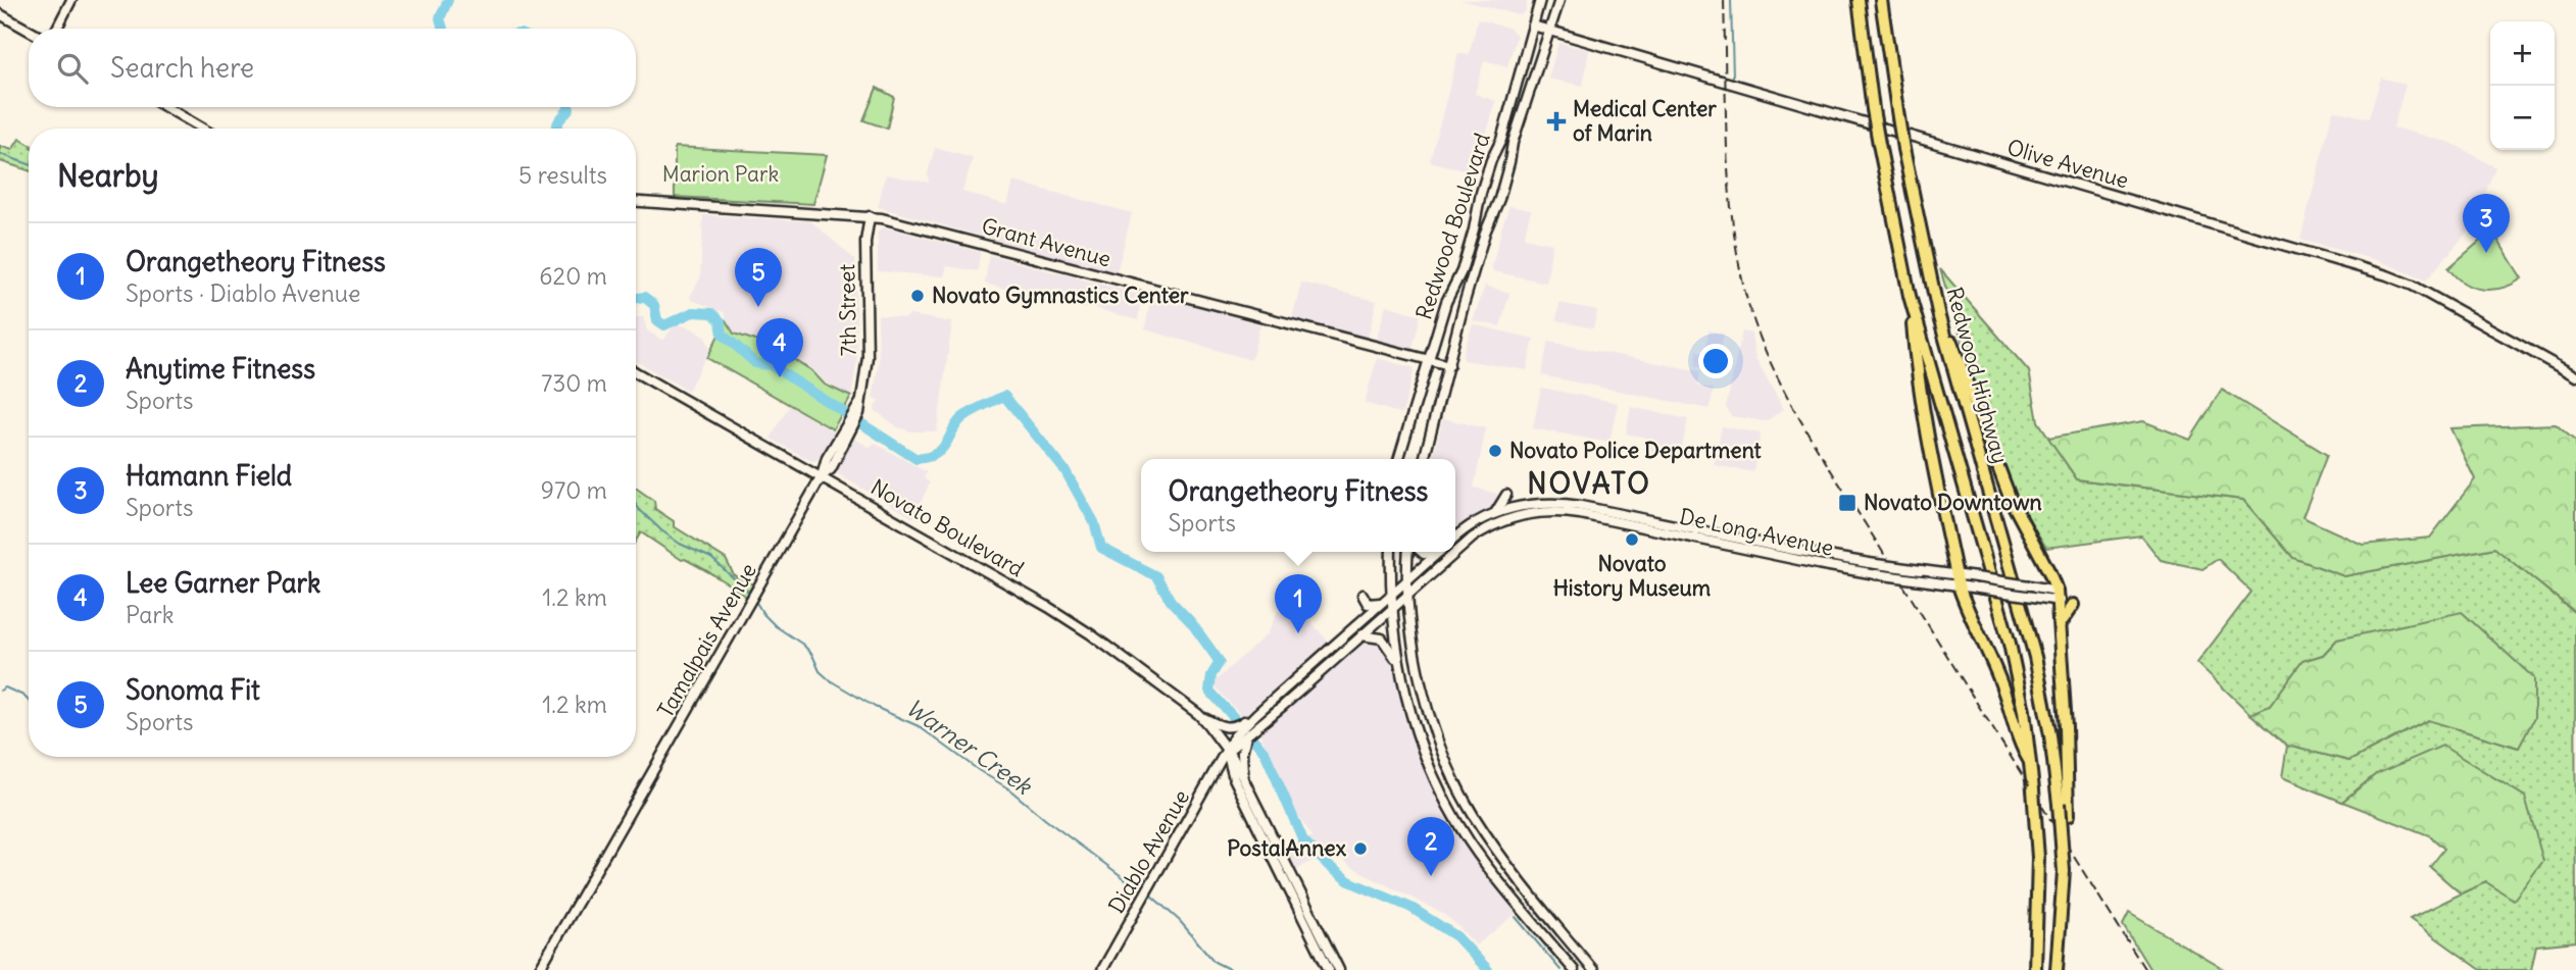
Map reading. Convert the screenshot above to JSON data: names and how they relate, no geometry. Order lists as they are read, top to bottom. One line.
{"streets":{"highway":["Redwood Highway"],"main road":["Olive Avenue","Redwood Boulevard","Grant Avenue","7th Street","Novato Boulevard","De Long Avenue","Tamalpais Avenue","Diablo Avenue"]},"crossings":[["Olive Avenue","Redwood Boulevard"],["Redwood Boulevard","Grant Avenue"],["Grant Avenue","7th Street"],["7th Street","Novato Boulevard"],["7th Street","Tamalpais Avenue"],["Novato Boulevard","Tamalpais Avenue"],["Novato Boulevard","Diablo Avenue"],["De Long Avenue","Diablo Avenue"]],"districts":["NOVATO"],"water":["Warner Creek"],"parks":["Marion Park"],"places":{"health":["Medical Center of Marin"],"other":["Novato Gymnastics Center","Novato Police Department","Novato History Museum","PostalAnnex"],"transit":["Novato Downtown"]},"page":{"map_buttons":["+","−"],"search":"Search here","heading":["Nearby","5 results"],"pins":["3","5","4","1","2"],"list":[{"mark":"1","name":"Orangetheory Fitness","note":"Sports · Diablo Avenue","value":"620 m"},{"mark":"2","name":"Anytime Fitness","note":"Sports","value":"730 m"},{"mark":"3","name":"Hamann Field","note":"Sports","value":"970 m"},{"mark":"4","name":"Lee Garner Park","note":"Park","value":"1.2 km"},{"mark":"5","name":"Sonoma Fit","note":"Sports","value":"1.2 km"}],"popup":["Orangetheory Fitness","Sports"]}}
